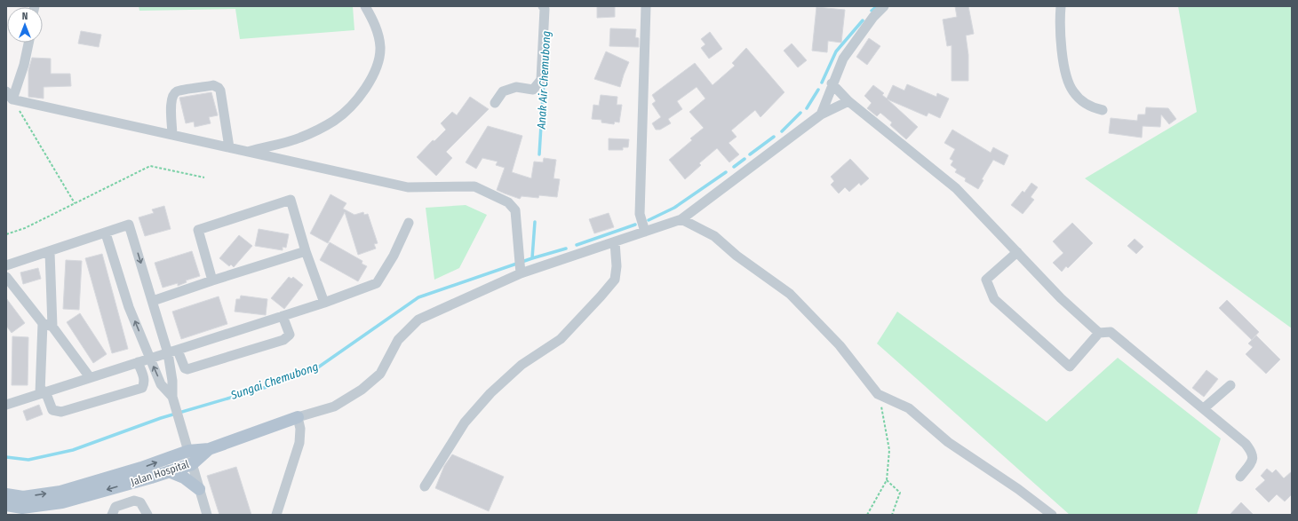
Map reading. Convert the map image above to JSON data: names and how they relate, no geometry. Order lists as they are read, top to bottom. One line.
{"streets":{"main road":["Jalan Hospital"]},"water":["Anak Air Chemubong","Sungai Chemubong"],"north":"top"}
